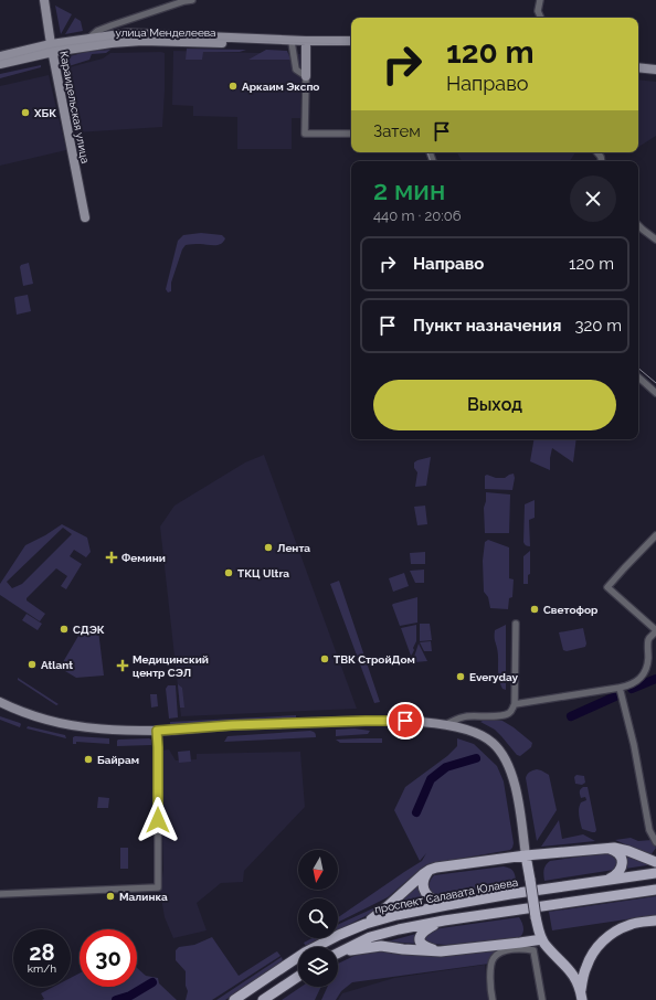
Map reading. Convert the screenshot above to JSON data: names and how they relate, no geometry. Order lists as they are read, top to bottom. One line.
{"streets":{"main road":["улица Менделеева","Караидельская улица","проспект Салавата Юлаева"]},"crossings":[["улица Менделеева","Караидельская улица"]],"places":{"other":["Аркаим Экспо","ХБК","Лента","ТКЦ Ultra","Светофор","СДЭК","ТВК СтройДом","Atlant","Everyday","Байрам","Малинка"],"health":["Фемини","Медицинский центр СЭЛ"]},"north":"bottom","page":{"turn":["120 m","Направо"],"then":"Затем","heading":["2 мин","440 m · 20:06"],"list":[{"name":"Направо","value":"120 m"},{"name":"Пункт назначения","value":"320 m"}],"buttons":"Выход","speed":"28 km/h","limit":"30"}}
